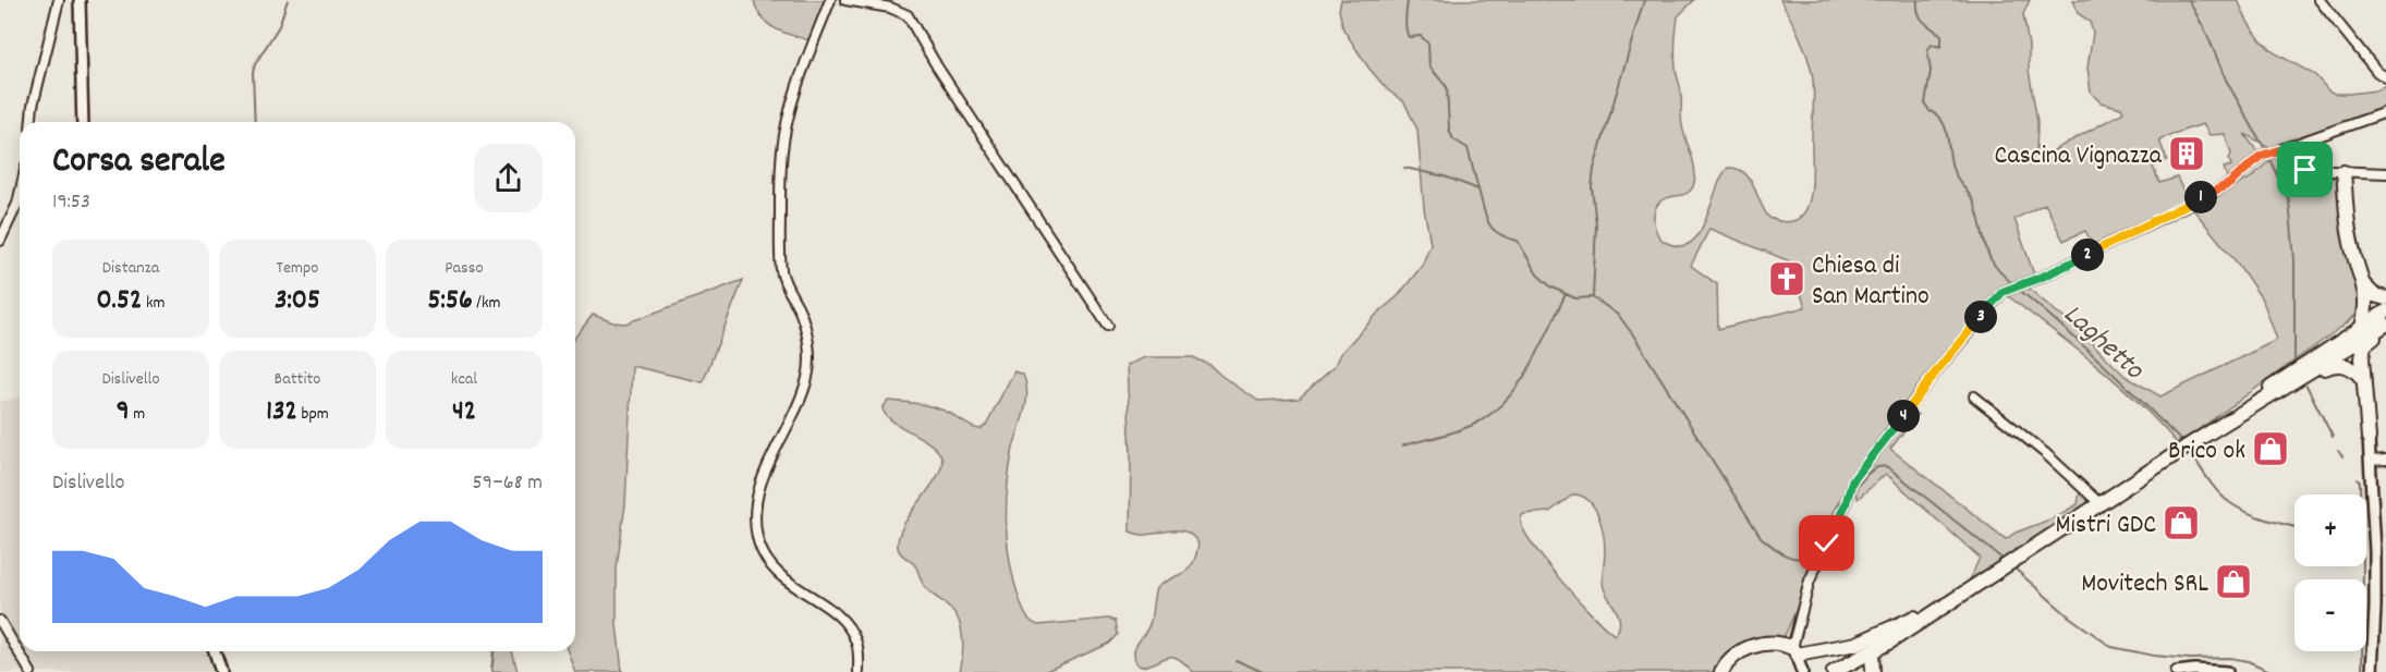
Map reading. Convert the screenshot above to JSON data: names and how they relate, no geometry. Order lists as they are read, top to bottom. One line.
{"water":["Laghetto"],"places":{"building":["Cascina Vignazza"],"church":["Chiesa di San Martino"],"shop":["Brico ok","Mistri GDC","Movitech SRL"]},"page":{"heading":["Corsa serale","19:53"],"pins":["1","2","3","4"],"stats":[["Distanza","0.52 km"],["Tempo","3:05"],["Passo","5:56 /km"],["Dislivello","9 m"],["Battito","132 bpm"],["kcal","42"]],"chart":["Dislivello","59–68 m"],"map_buttons":["+","−"]}}
